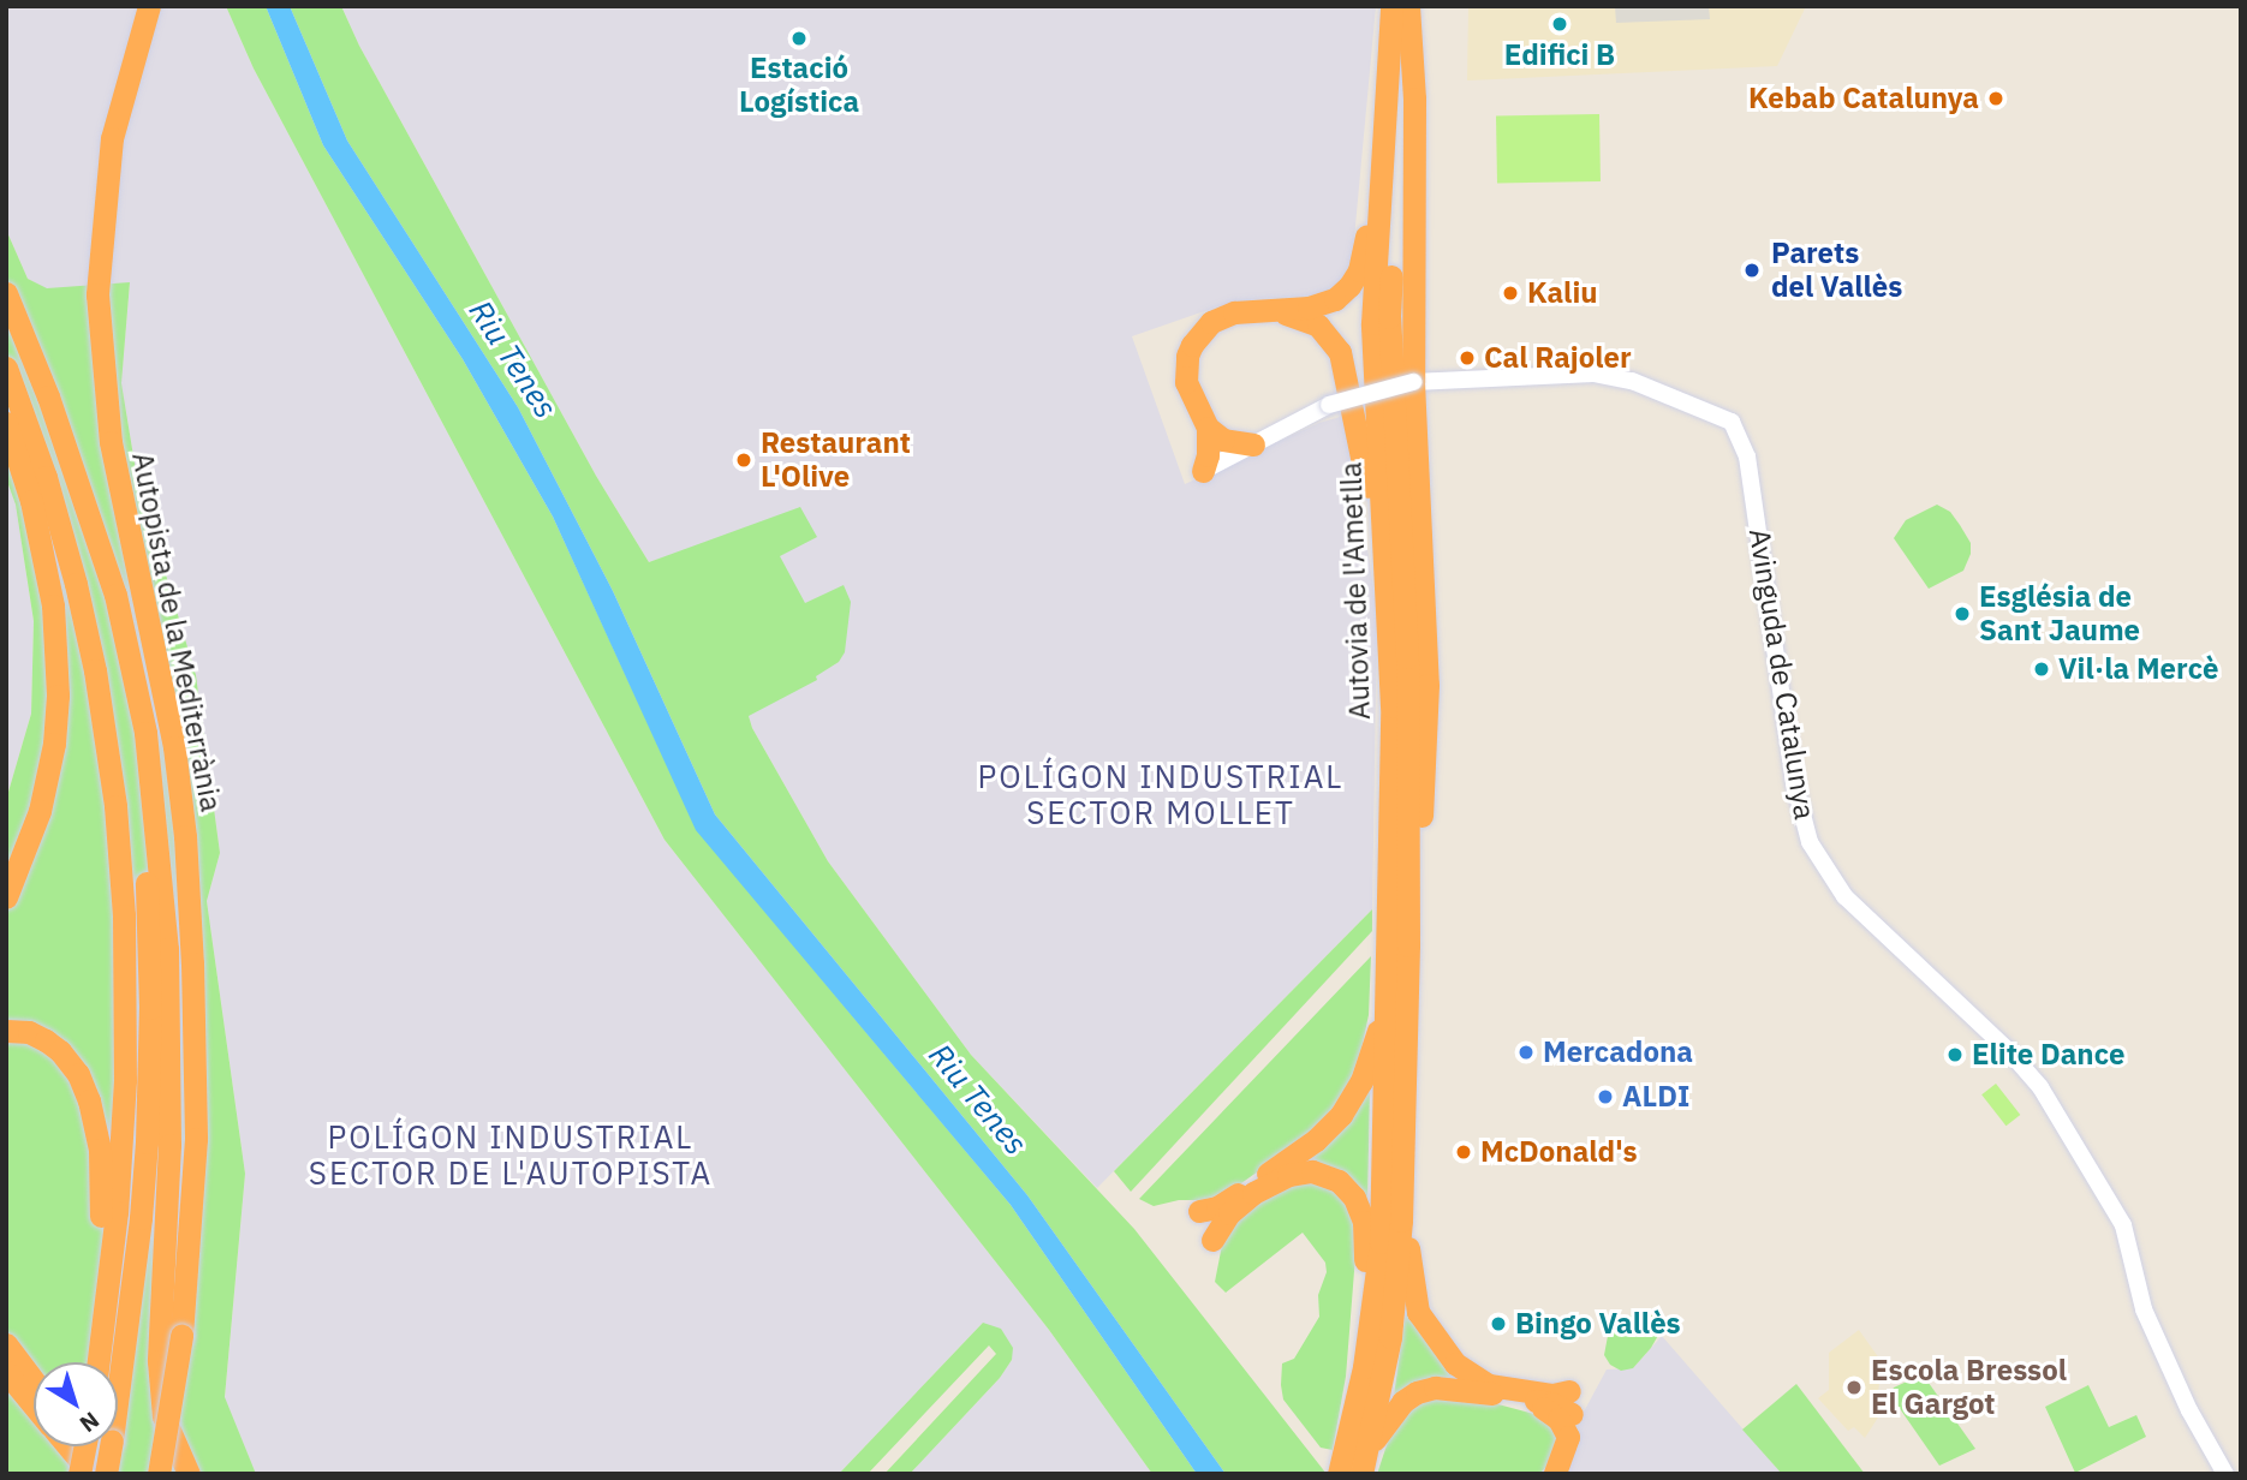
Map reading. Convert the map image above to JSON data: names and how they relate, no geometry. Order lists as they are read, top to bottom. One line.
{"streets":{"highway":["Autovia de l'Ametlla","Autopista de la Mediterrània"],"street":["Avinguda de Catalunya"]},"districts":["POLÍGON INDUSTRIAL SECTOR MOLLET","POLÍGON INDUSTRIAL SECTOR DE L'AUTOPISTA"],"water":["Riu Tenes"],"places":["Edifici B","Estació Logística","Kebab Catalunya","Parets del Vallès","Kaliu","Cal Rajoler","Restaurant L'Olive","Església de Sant Jaume","Vil·la Mercè","Mercadona","Elite Dance","ALDI","McDonald's","Bingo Vallès","Escola Bressol El Gargot"],"north":"bottom right"}
